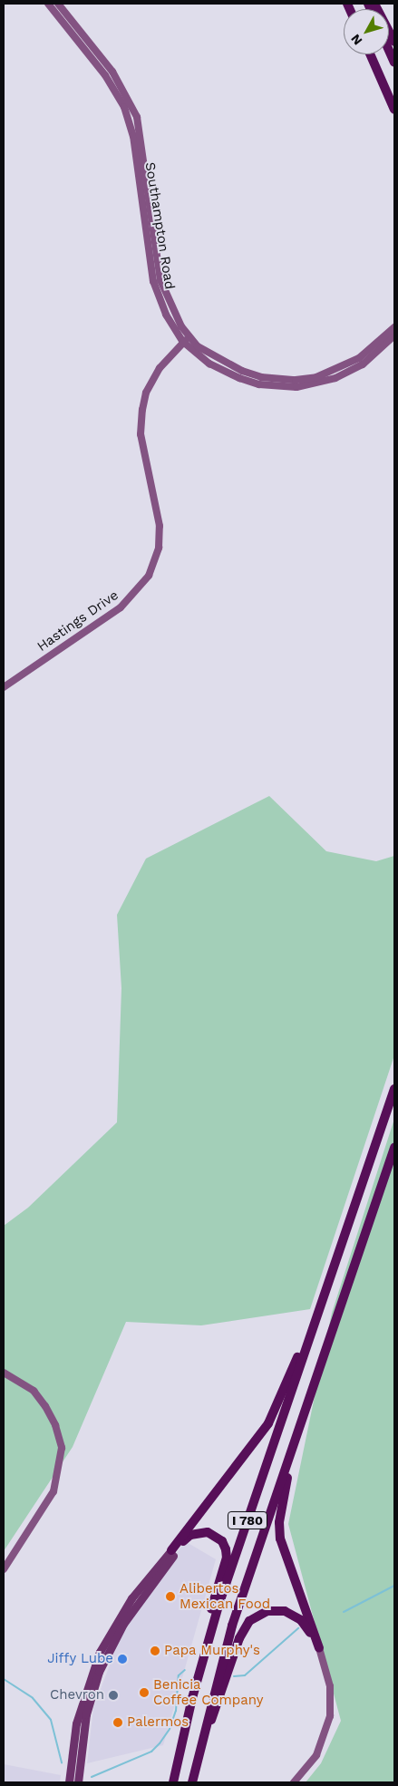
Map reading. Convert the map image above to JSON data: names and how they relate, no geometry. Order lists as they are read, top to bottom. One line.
{"streets":{"highway":["I 780"],"street":["Southampton Road","Hastings Drive"]},"crossings":[["Southampton Road","Hastings Drive"]],"places":["Alibertos Mexican Food","Papa Murphy's","Jiffy Lube","Benicia Coffee Company","Chevron","Palermos"],"north":"bottom left"}
